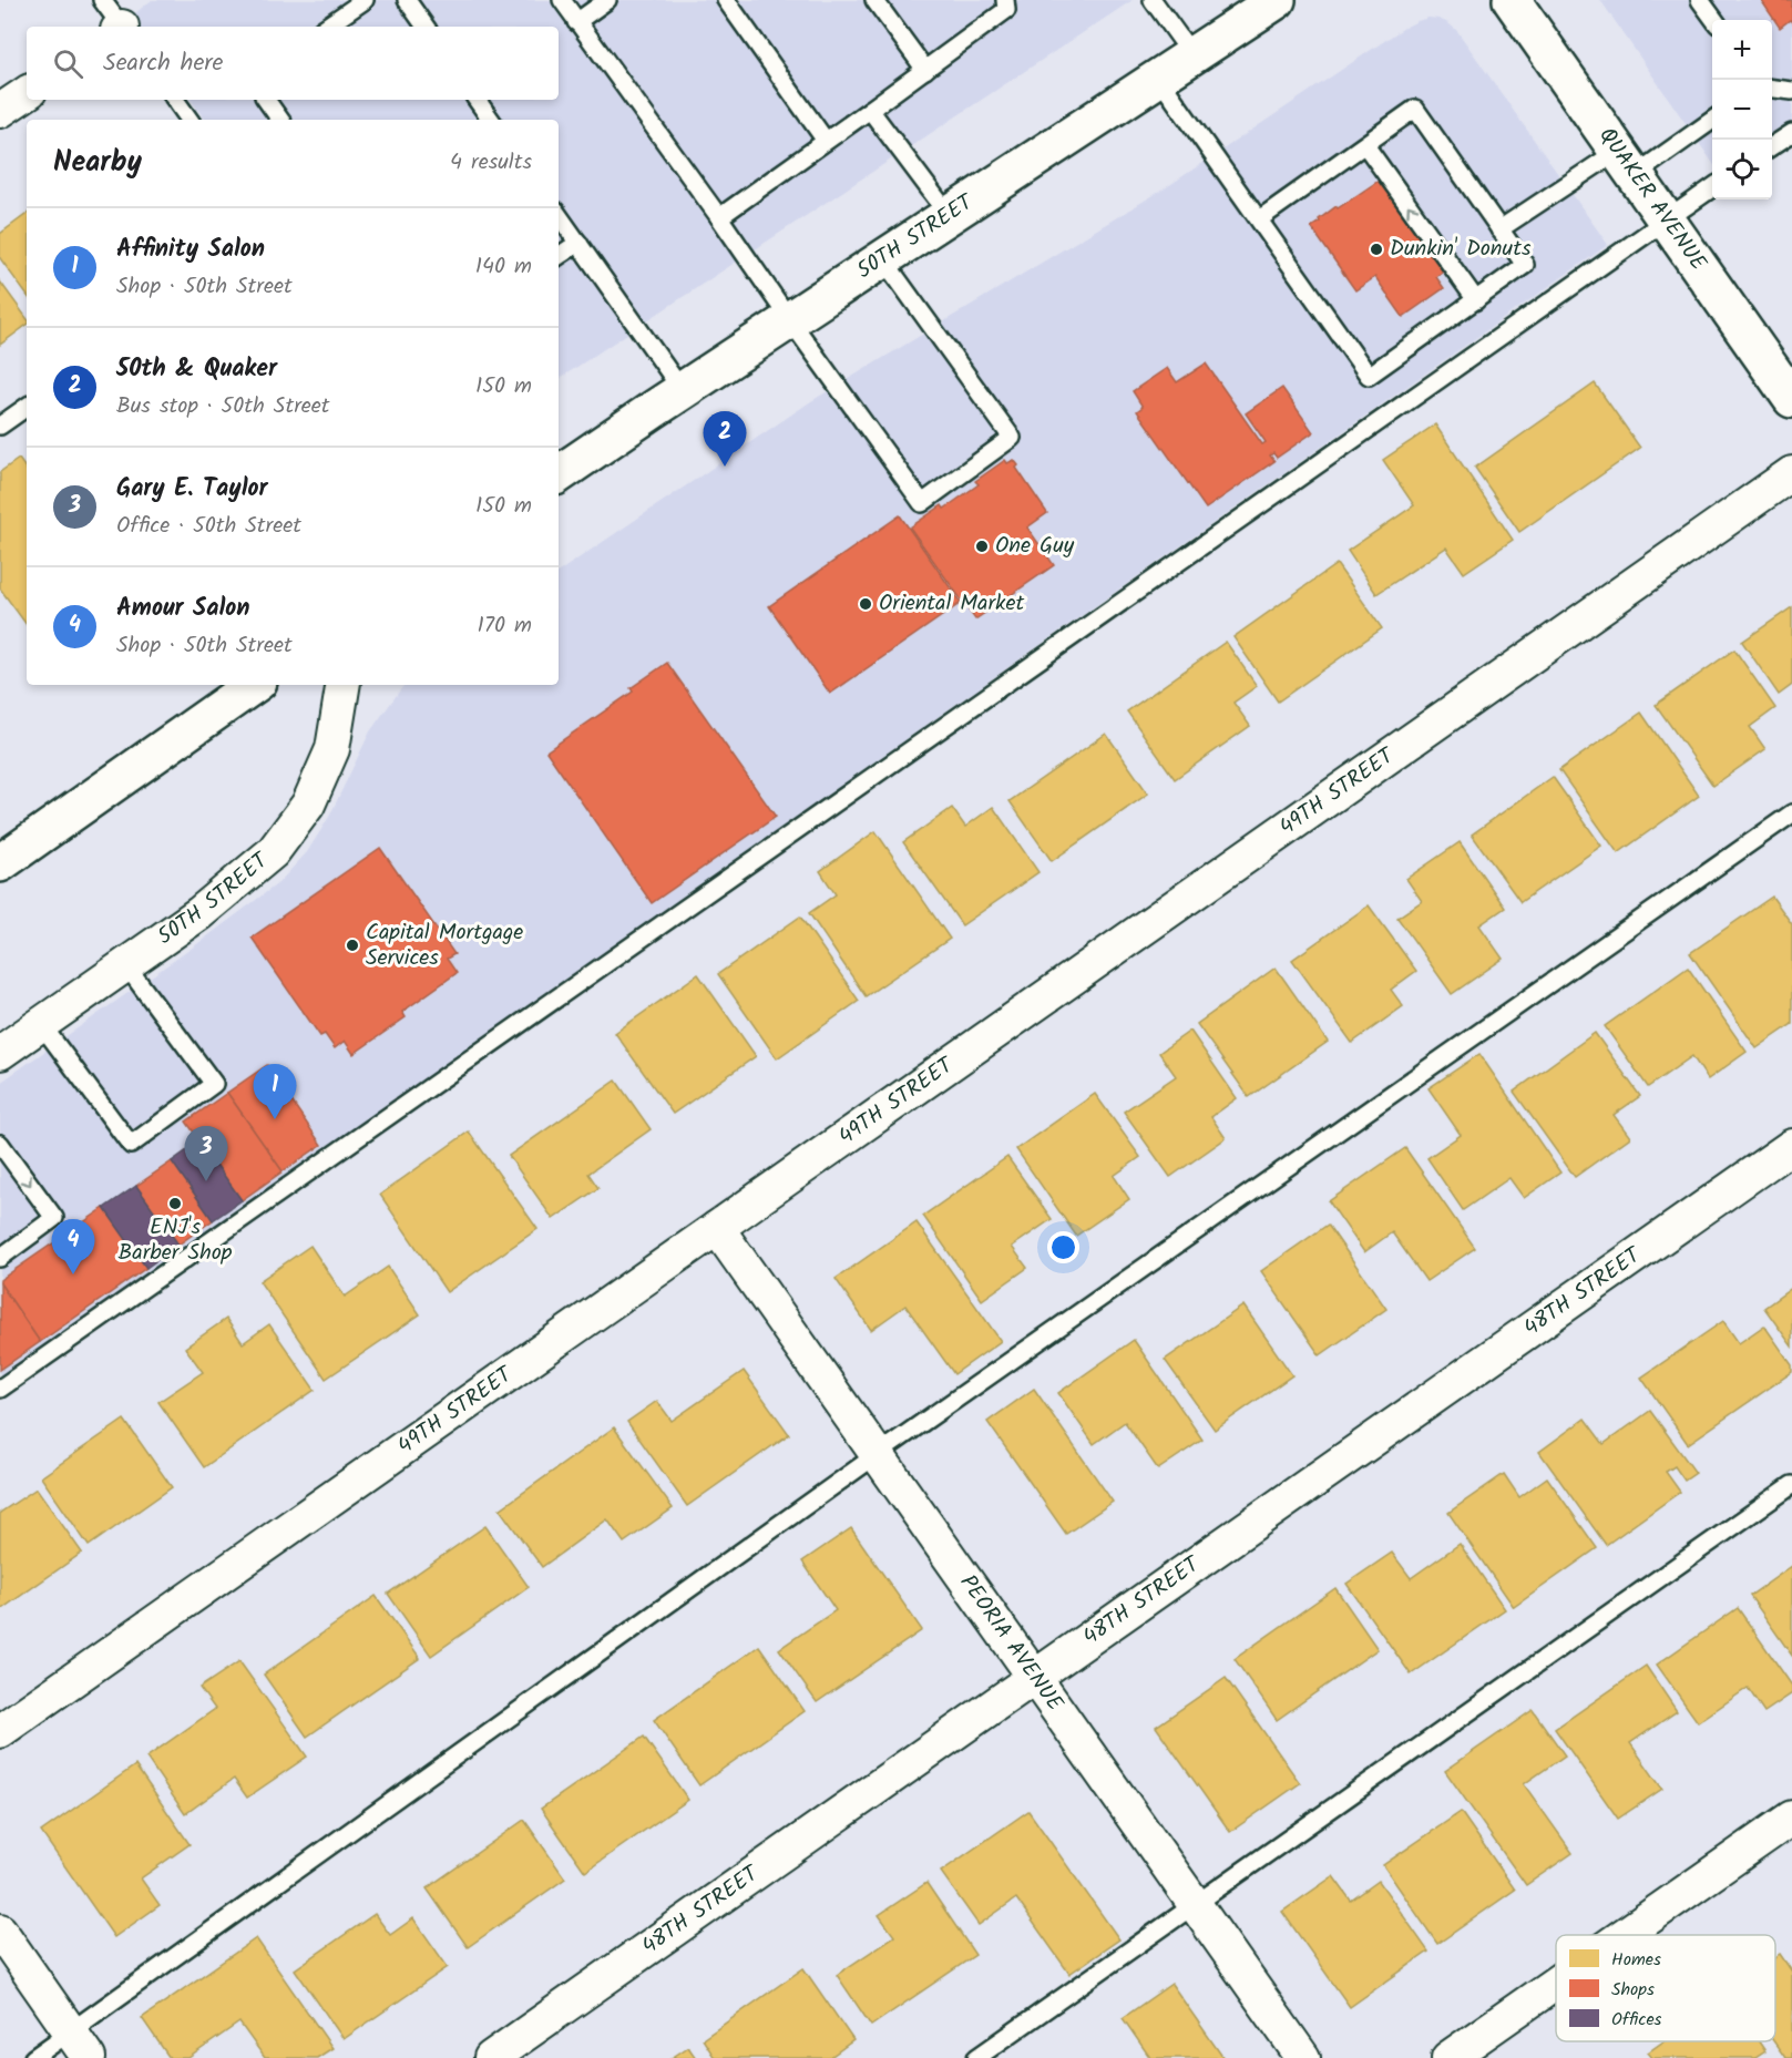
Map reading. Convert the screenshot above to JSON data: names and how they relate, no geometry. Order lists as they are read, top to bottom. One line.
{"streets":{"main road":["QUAKER AVENUE","50TH STREET"],"street":["49TH STREET","48TH STREET","PEORIA AVENUE"]},"crossings":[["49TH STREET","PEORIA AVENUE"],["48TH STREET","PEORIA AVENUE"]],"places":["Dunkin' Donuts","One Guy","Oriental Market","Capital Mortgage Services","ENJ's Barber Shop"],"legend":["Homes","Shops","Offices"],"page":{"map_buttons":["+","−"],"search":"Search here","heading":["Nearby","4 results"],"list":[{"mark":"1","name":"Affinity Salon","note":"Shop · 50th Street","value":"140 m"},{"mark":"2","name":"50th & Quaker","note":"Bus stop · 50th Street","value":"150 m"},{"mark":"3","name":"Gary E. Taylor","note":"Office · 50th Street","value":"150 m"},{"mark":"4","name":"Amour Salon","note":"Shop · 50th Street","value":"170 m"}],"pins":["2","1","3","4"]}}
